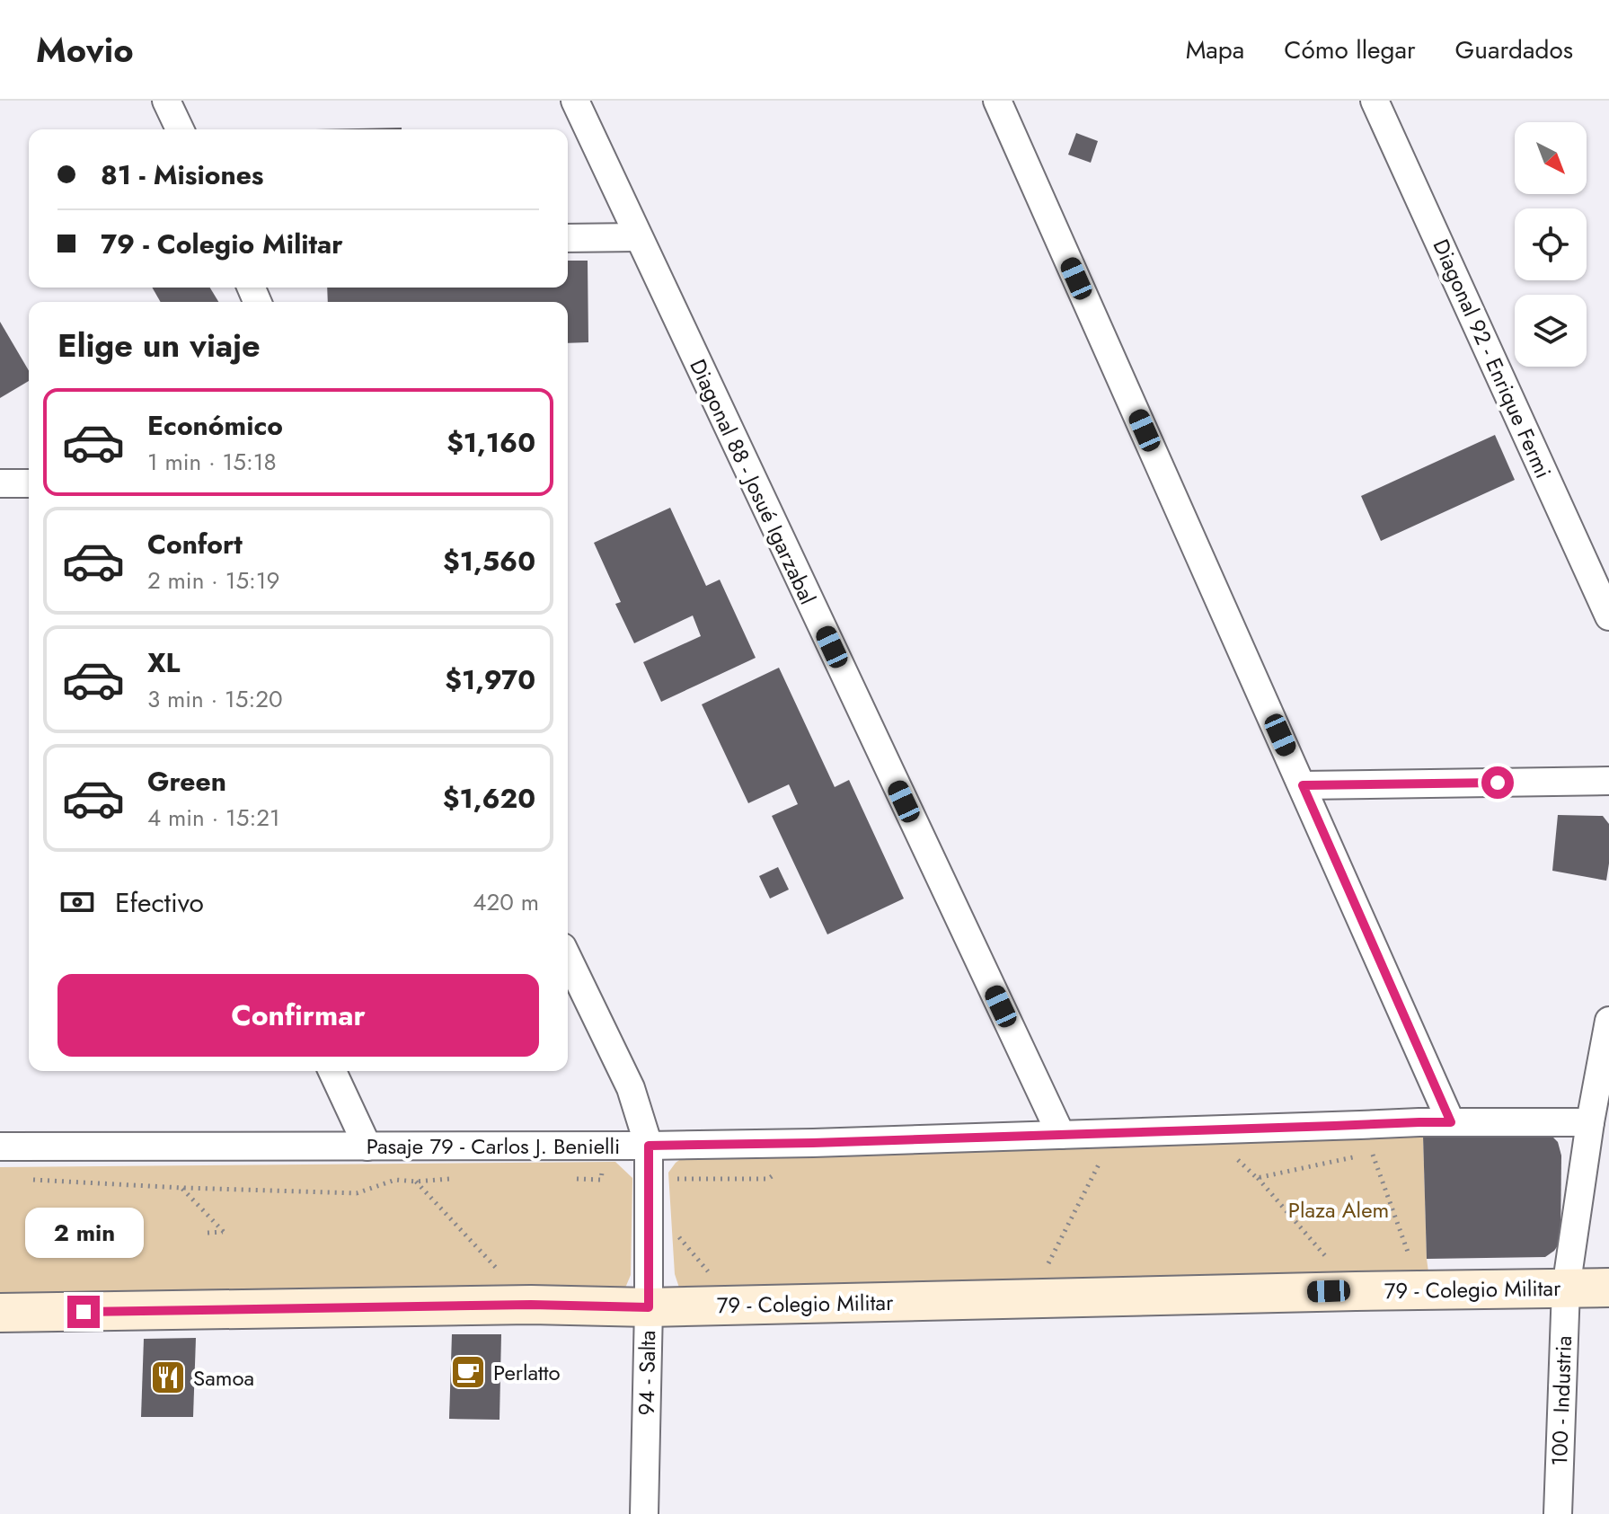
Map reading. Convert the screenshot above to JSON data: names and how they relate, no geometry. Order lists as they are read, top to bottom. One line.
{"streets":{"street":["Diagonal 92 - Enrique Fermi","Diagonal 88 - Josué Igarzabal","Pasaje 79 - Carlos J. Benielli","79 - Colegio Militar","94 - Salta","100 - Industria"]},"crossings":[["Diagonal 88 - Josué Igarzabal","Pasaje 79 - Carlos J. Benielli"],["Pasaje 79 - Carlos J. Benielli","94 - Salta"],["Pasaje 79 - Carlos J. Benielli","100 - Industria"],["79 - Colegio Militar","94 - Salta"],["79 - Colegio Militar","100 - Industria"]],"parks":["Plaza Alem"],"places":{"cafe":["Perlatto"],"restaurant":["Samoa"]},"north":"bottom right","page":{"header":"Movio","nav":["Mapa","Cómo llegar","Guardados"],"banner":["81 - Misiones","79 - Colegio Militar"],"heading":"Elige un viaje","list":[{"name":"Económico","note":"1 min · 15:18","value":"$1,160"},{"name":"Confort","note":"2 min · 15:19","value":"$1,560"},{"name":"XL","note":"3 min · 15:20","value":"$1,970"},{"name":"Green","note":"4 min · 15:21","value":"$1,620"}],"pay":["Efectivo","420 m"],"buttons":"Confirmar","bubble":"2 min"}}
